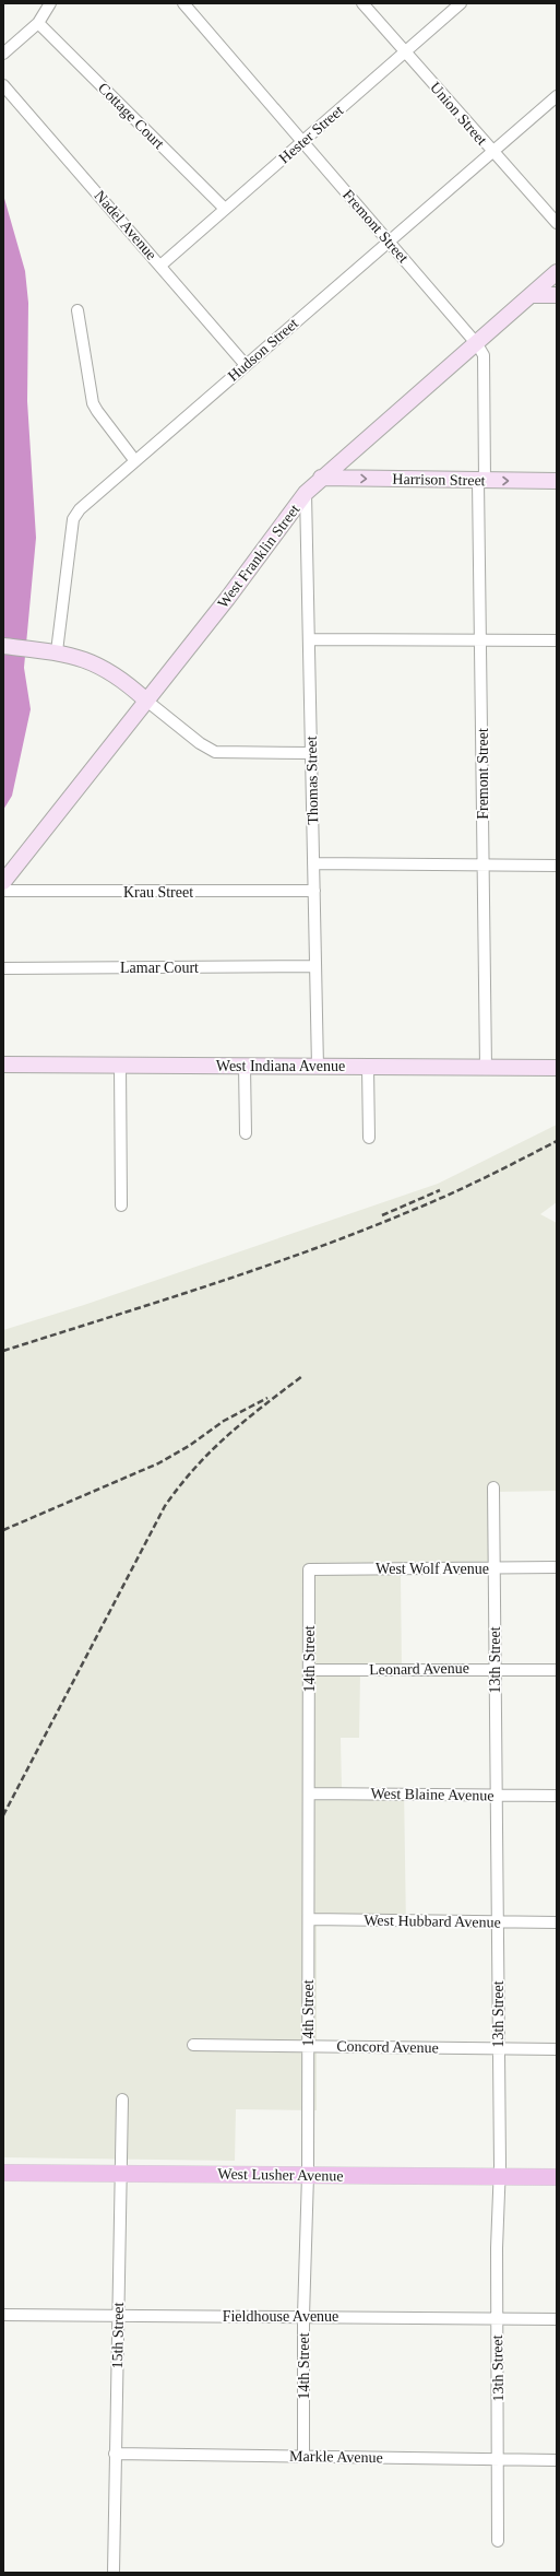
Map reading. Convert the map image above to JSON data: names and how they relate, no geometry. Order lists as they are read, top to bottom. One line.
{"streets":{"main road":["West Lusher Avenue"],"street":["Union Street","Cottage Court","Hester Street","Nadel Avenue","Fremont Street","Hudson Street","Harrison Street","West Franklin Street","Thomas Street","Krau Street","Lamar Court","West Indiana Avenue","West Wolf Avenue","14th Street","13th Street","Leonard Avenue","West Blaine Avenue","West Hubbard Avenue","Concord Avenue","Fieldhouse Avenue","15th Street","Markle Avenue"]},"crossings":[["Union Street","Hester Street"],["Union Street","Hudson Street"],["Cottage Court","Hester Street"],["Hester Street","Nadel Avenue"],["Hester Street","Fremont Street"],["Nadel Avenue","Hudson Street"],["Fremont Street","Hudson Street"],["Fremont Street","Harrison Street"],["Fremont Street","West Franklin Street"],["Fremont Street","West Indiana Avenue"],["Harrison Street","West Franklin Street"],["West Franklin Street","Thomas Street"],["Thomas Street","Krau Street"],["Thomas Street","Lamar Court"],["Thomas Street","West Indiana Avenue"],["West Wolf Avenue","14th Street"],["West Wolf Avenue","13th Street"],["14th Street","Leonard Avenue"],["14th Street","West Blaine Avenue"],["14th Street","West Hubbard Avenue"],["14th Street","Concord Avenue"],["14th Street","West Lusher Avenue"],["14th Street","Fieldhouse Avenue"],["14th Street","Markle Avenue"],["13th Street","Leonard Avenue"],["13th Street","West Blaine Avenue"],["13th Street","West Hubbard Avenue"],["13th Street","Concord Avenue"],["13th Street","West Lusher Avenue"],["13th Street","Fieldhouse Avenue"],["13th Street","Markle Avenue"],["West Lusher Avenue","15th Street"],["Fieldhouse Avenue","15th Street"],["15th Street","Markle Avenue"]],"one_way":["Harrison Street"]}
